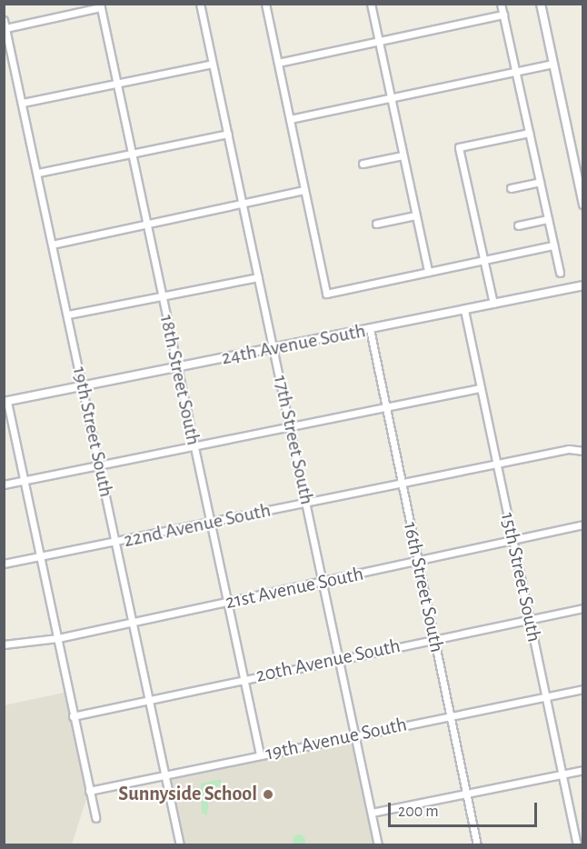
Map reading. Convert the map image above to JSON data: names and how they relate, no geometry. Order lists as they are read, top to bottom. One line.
{"streets":{"street":["24th Avenue South","18th Street South","19th Street South","17th Street South","22nd Avenue South","15th Street South","16th Street South","21st Avenue South","20th Avenue South","19th Avenue South"]},"crossings":[["24th Avenue South","18th Street South"],["24th Avenue South","19th Street South"],["24th Avenue South","17th Street South"],["24th Avenue South","15th Street South"],["24th Avenue South","16th Street South"],["18th Street South","22nd Avenue South"],["18th Street South","21st Avenue South"],["18th Street South","20th Avenue South"],["18th Street South","19th Avenue South"],["19th Street South","22nd Avenue South"],["19th Street South","21st Avenue South"],["19th Street South","20th Avenue South"],["19th Street South","19th Avenue South"],["17th Street South","22nd Avenue South"],["17th Street South","21st Avenue South"],["17th Street South","20th Avenue South"],["17th Street South","19th Avenue South"],["22nd Avenue South","15th Street South"],["22nd Avenue South","16th Street South"],["15th Street South","21st Avenue South"],["15th Street South","20th Avenue South"],["15th Street South","19th Avenue South"],["16th Street South","21st Avenue South"],["16th Street South","20th Avenue South"],["16th Street South","19th Avenue South"]],"places":["Sunnyside School"],"scale_bar":"200 m"}
